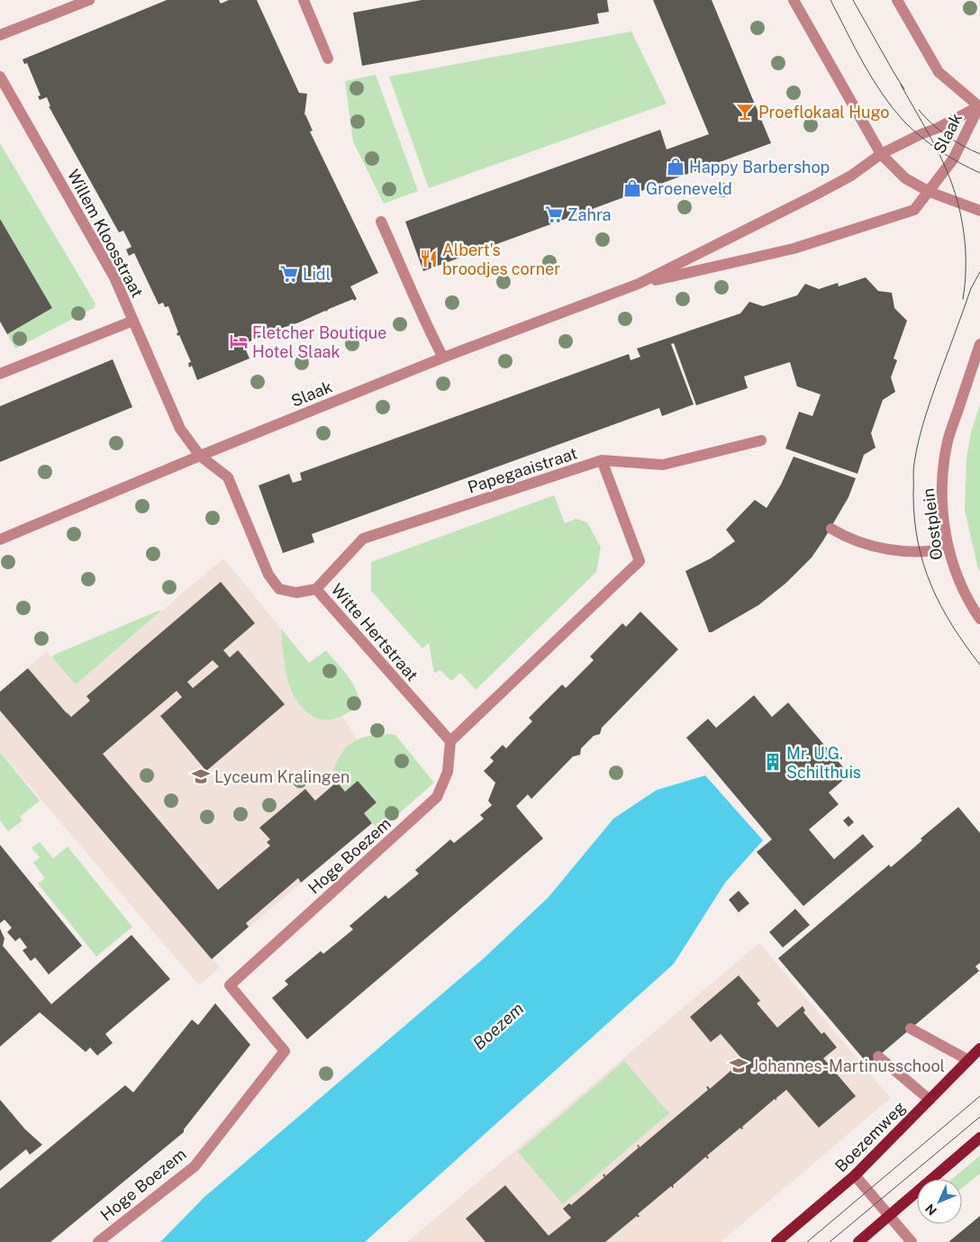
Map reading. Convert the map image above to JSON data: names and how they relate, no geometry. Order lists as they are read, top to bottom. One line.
{"streets":{"main road":["Boezemweg"],"street":["Slaak","Willem Kloosstraat","Papegaaistraat","Oostplein","Witte Hertstraat","Hoge Boezem"]},"crossings":[["Slaak","Willem Kloosstraat"],["Slaak","Witte Hertstraat"],["Willem Kloosstraat","Witte Hertstraat"],["Papegaaistraat","Witte Hertstraat"],["Witte Hertstraat","Hoge Boezem"]],"water":["Boezem"],"places":{"bar":["Proeflokaal Hugo"],"shop":["Happy Barbershop","Groeneveld"],"supermarket":["Zahra","Lidl"],"restaurant":["Albert's broodjes corner"],"hotel":["Fletcher Boutique Hotel Slaak"],"building":["Mr. U.G. Schilthuis"],"school or university":["Lyceum Kralingen","Johannes-Martinusschool"]},"north":"bottom left"}
